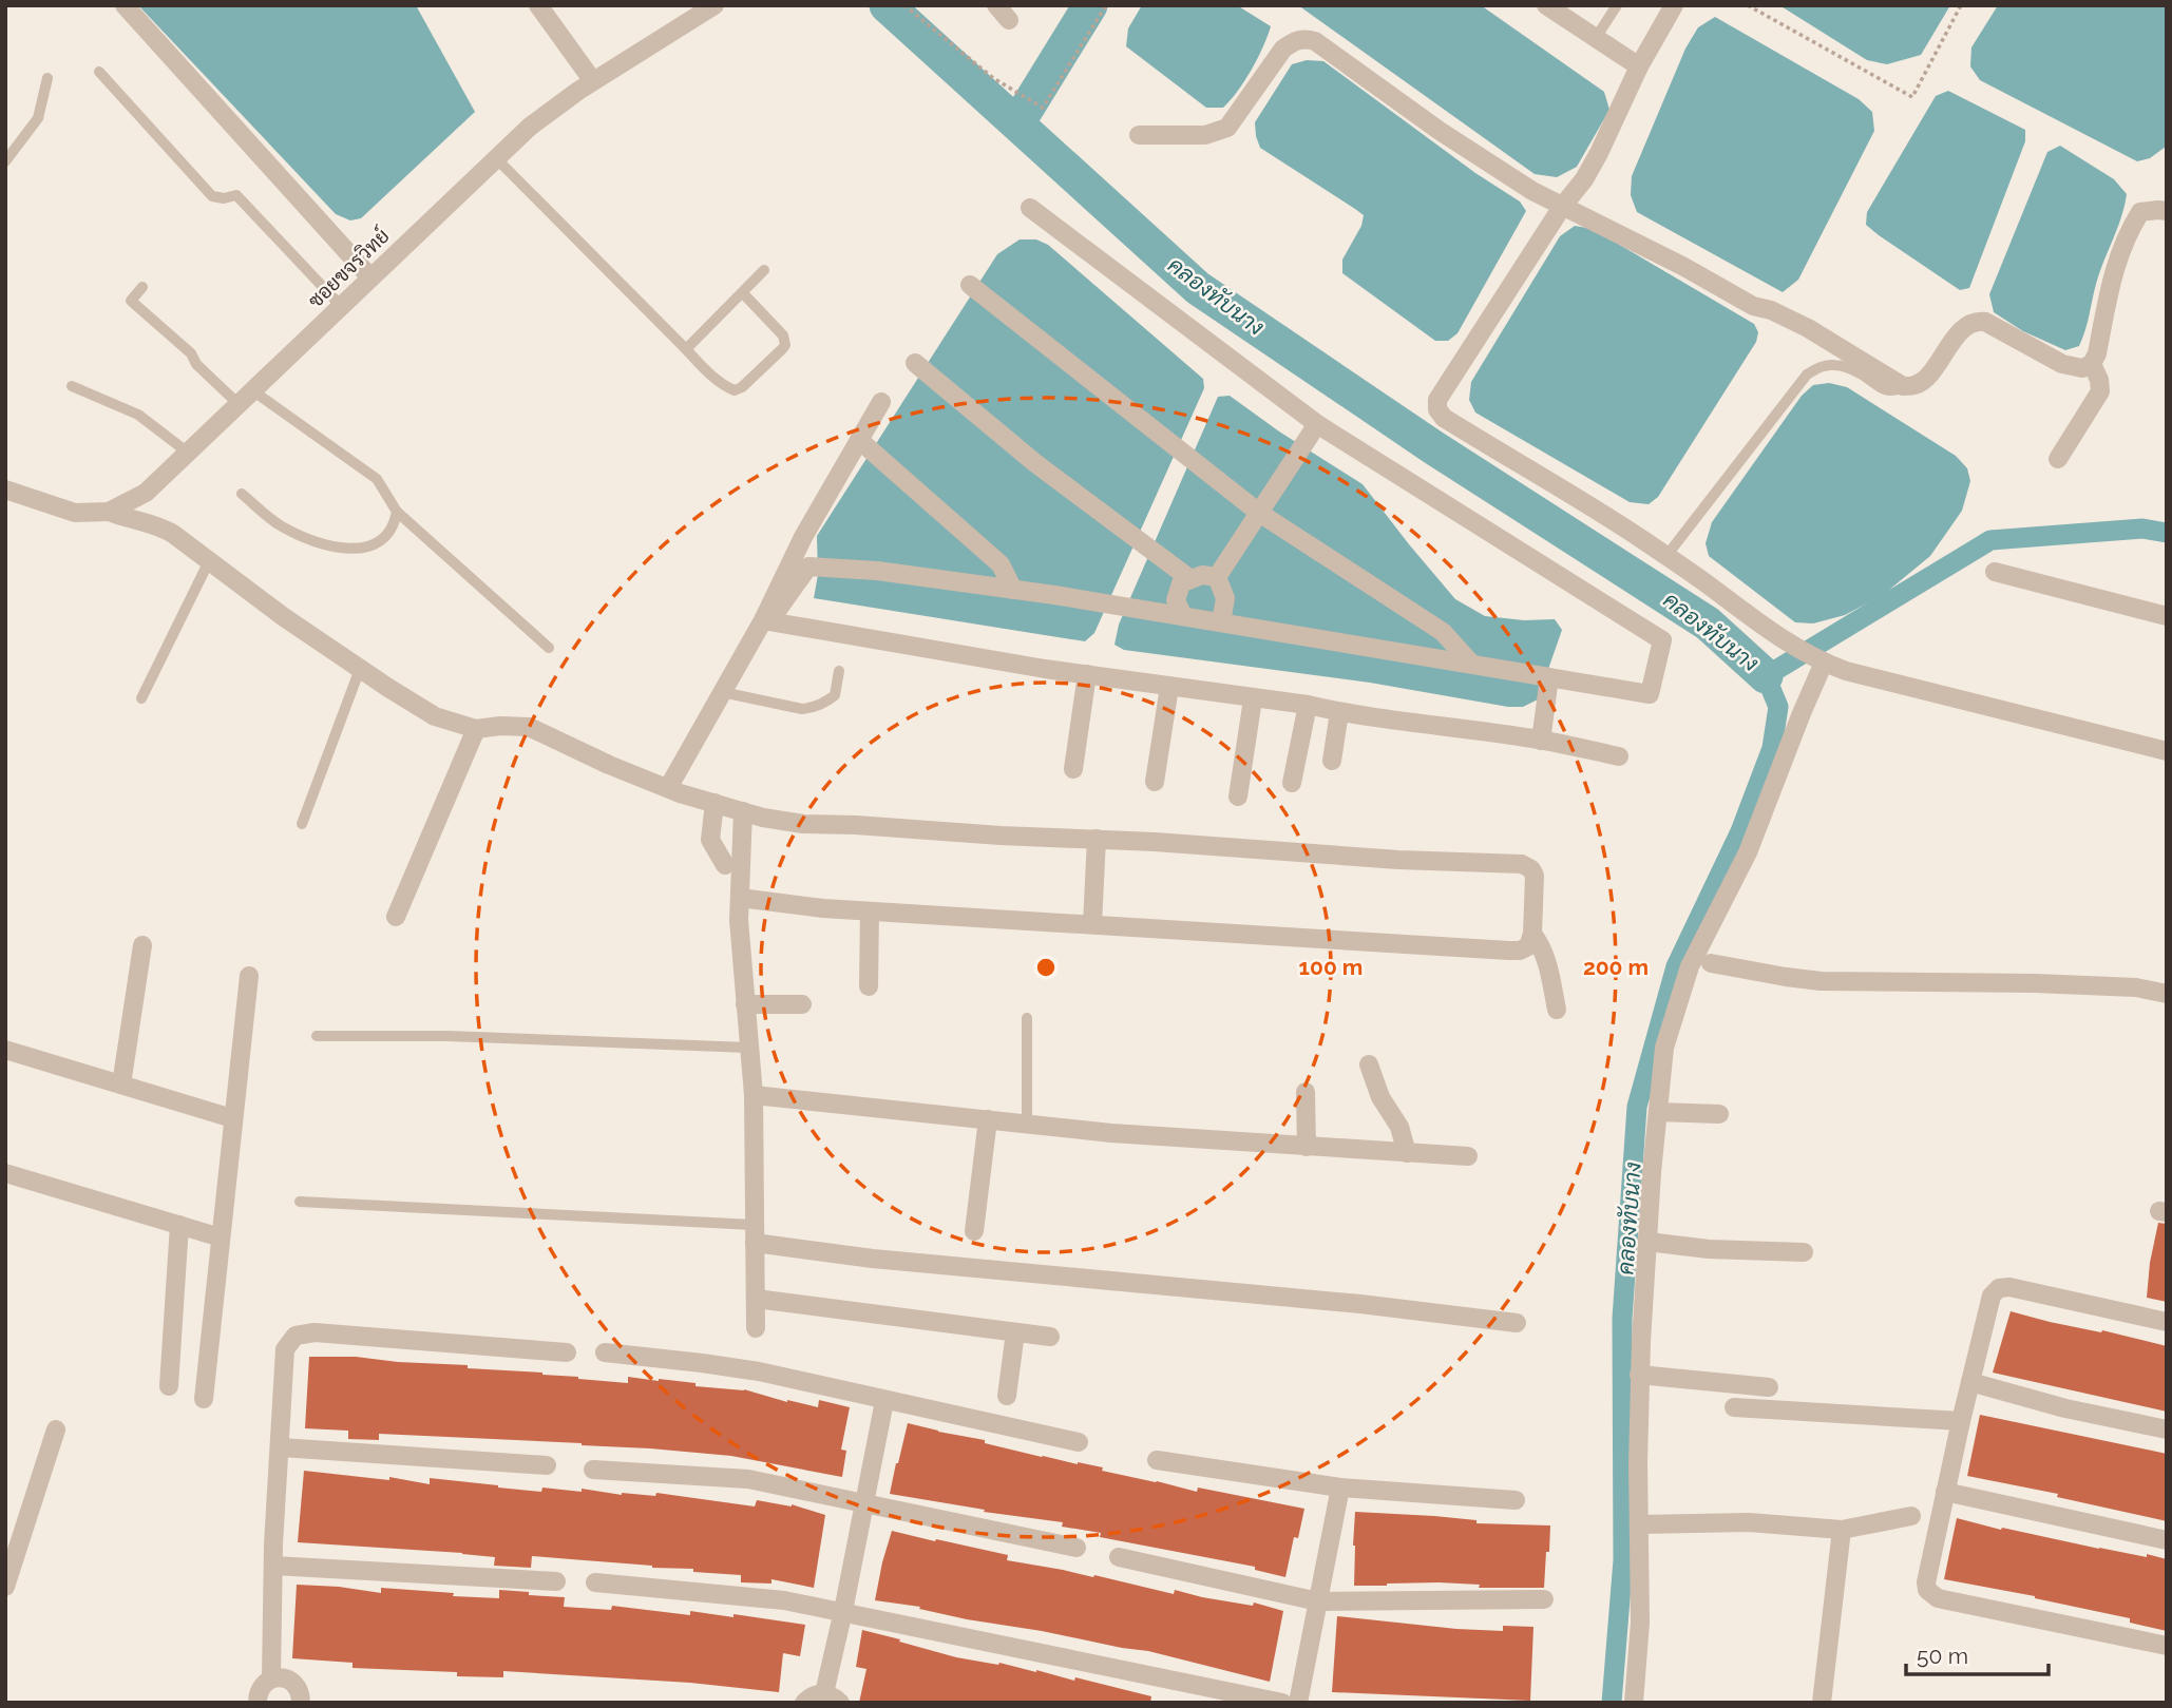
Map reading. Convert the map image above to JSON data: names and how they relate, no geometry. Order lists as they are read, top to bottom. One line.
{"streets":{"street":["ซอยขจรวิทย์"]},"water":["คลองทับนาง"],"scale_bar":"50 m","rings":["100 m","200 m"]}
